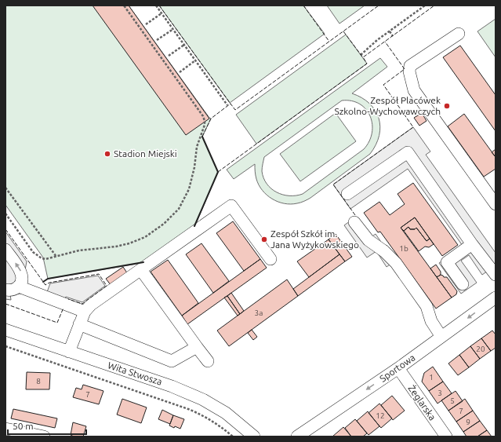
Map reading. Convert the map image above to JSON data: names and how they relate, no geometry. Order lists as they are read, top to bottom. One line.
{"streets":{"street":["Sportowa","Wita Stwosza","Żeglarska"]},"crossings":[["Sportowa","Żeglarska"]],"one_way":["Sportowa"],"places":["Zespół Placówek Szkolno-Wychowawczych","Stadion Miejski","Zespół Szkół im. Jana Wyżykowskiego"],"house_numbers":["1b","3a","20","1","8","3","7","5","7","12","9"],"scale_bar":"50 m"}
